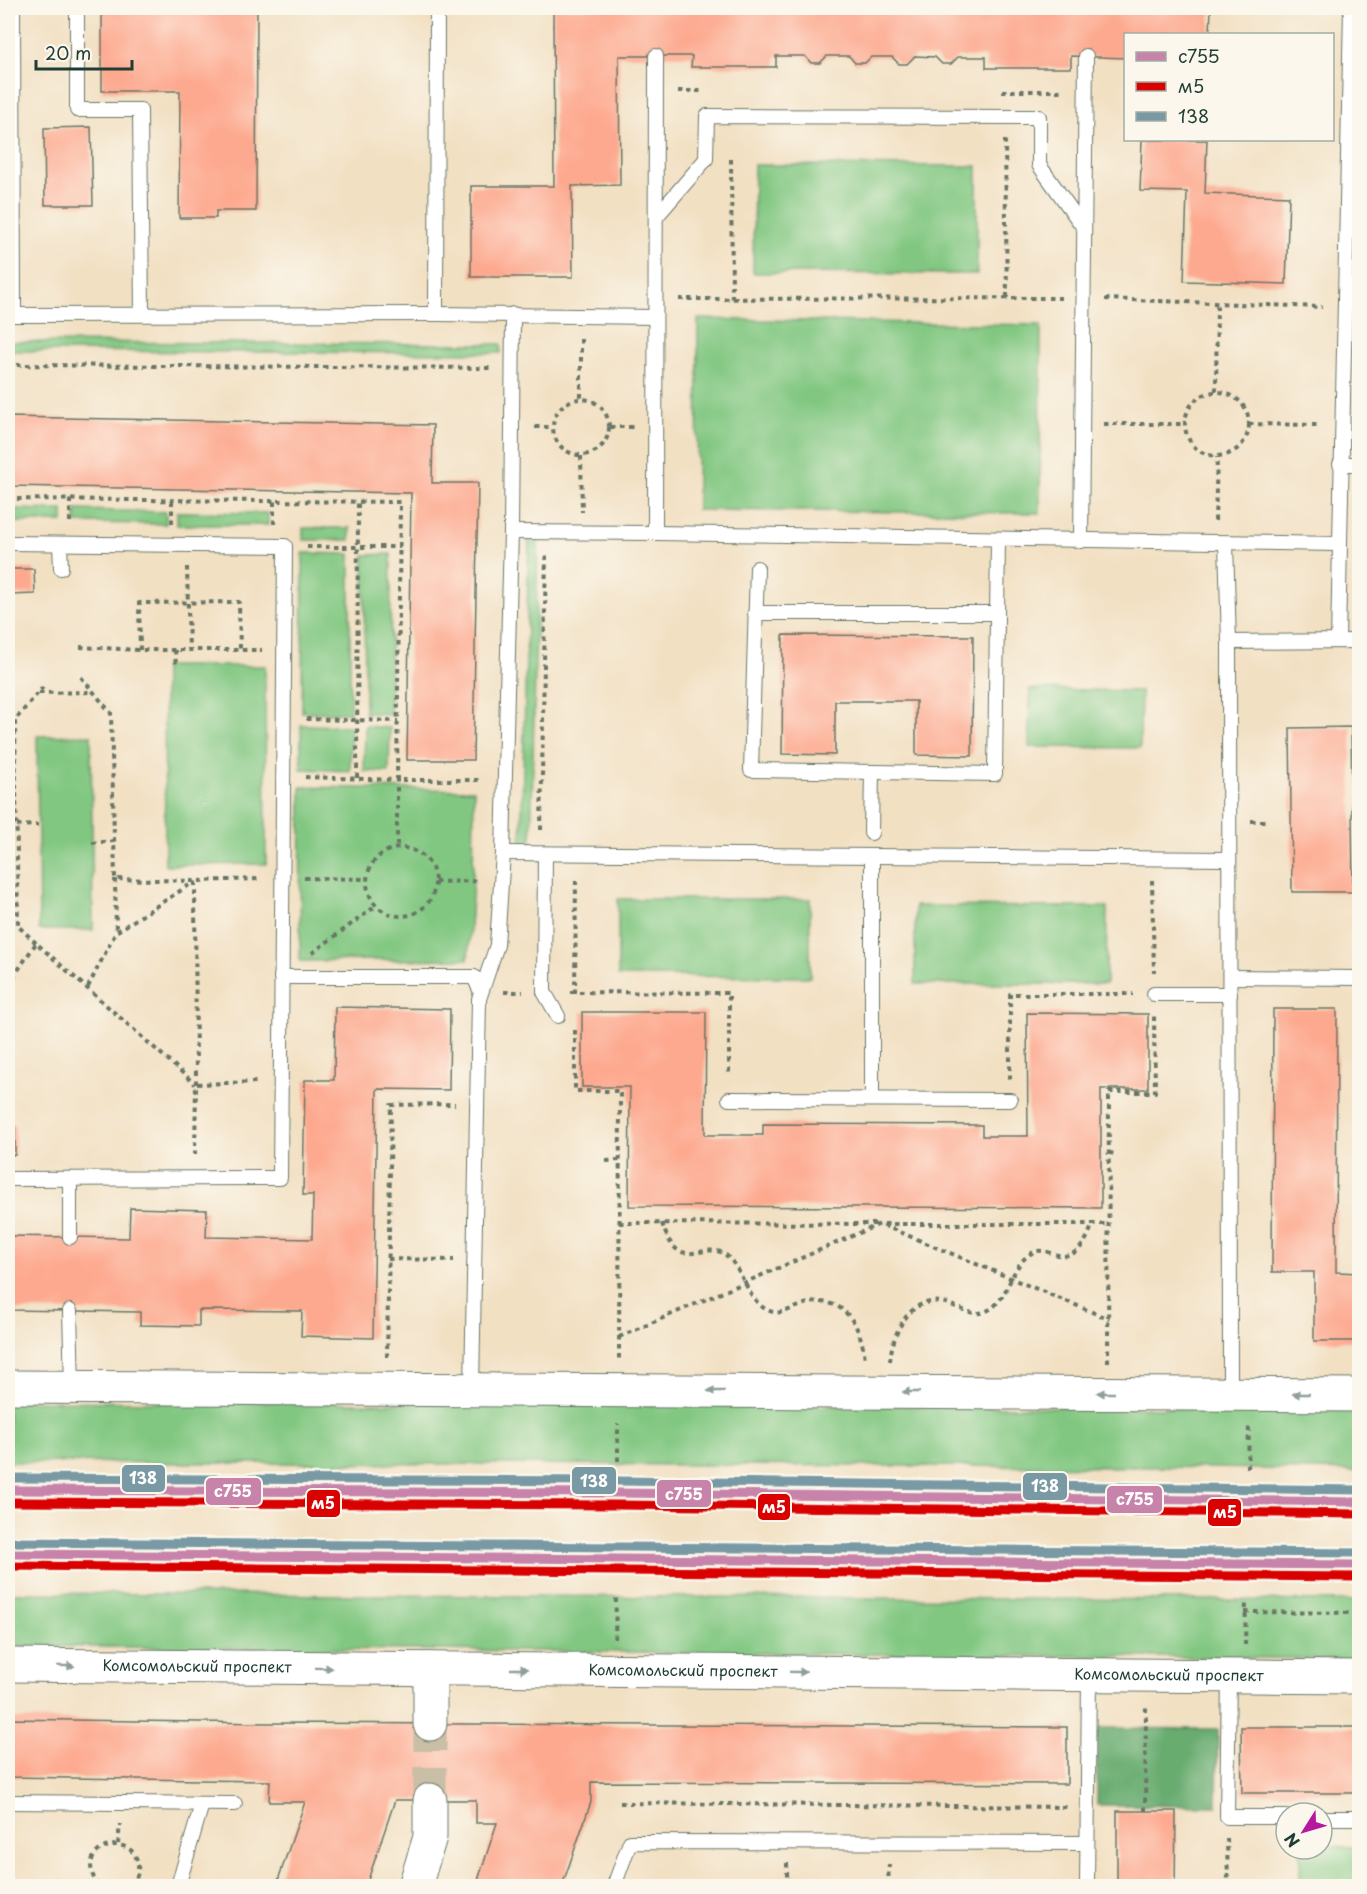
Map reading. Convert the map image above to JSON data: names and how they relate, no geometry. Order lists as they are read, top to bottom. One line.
{"streets":{"street":["Комсомольский проспект"]},"lines":["transit line 138","transit line с755","transit line м5"],"legend":["с755","м5","138"],"scale_bar":"20 m","north":"bottom left"}
